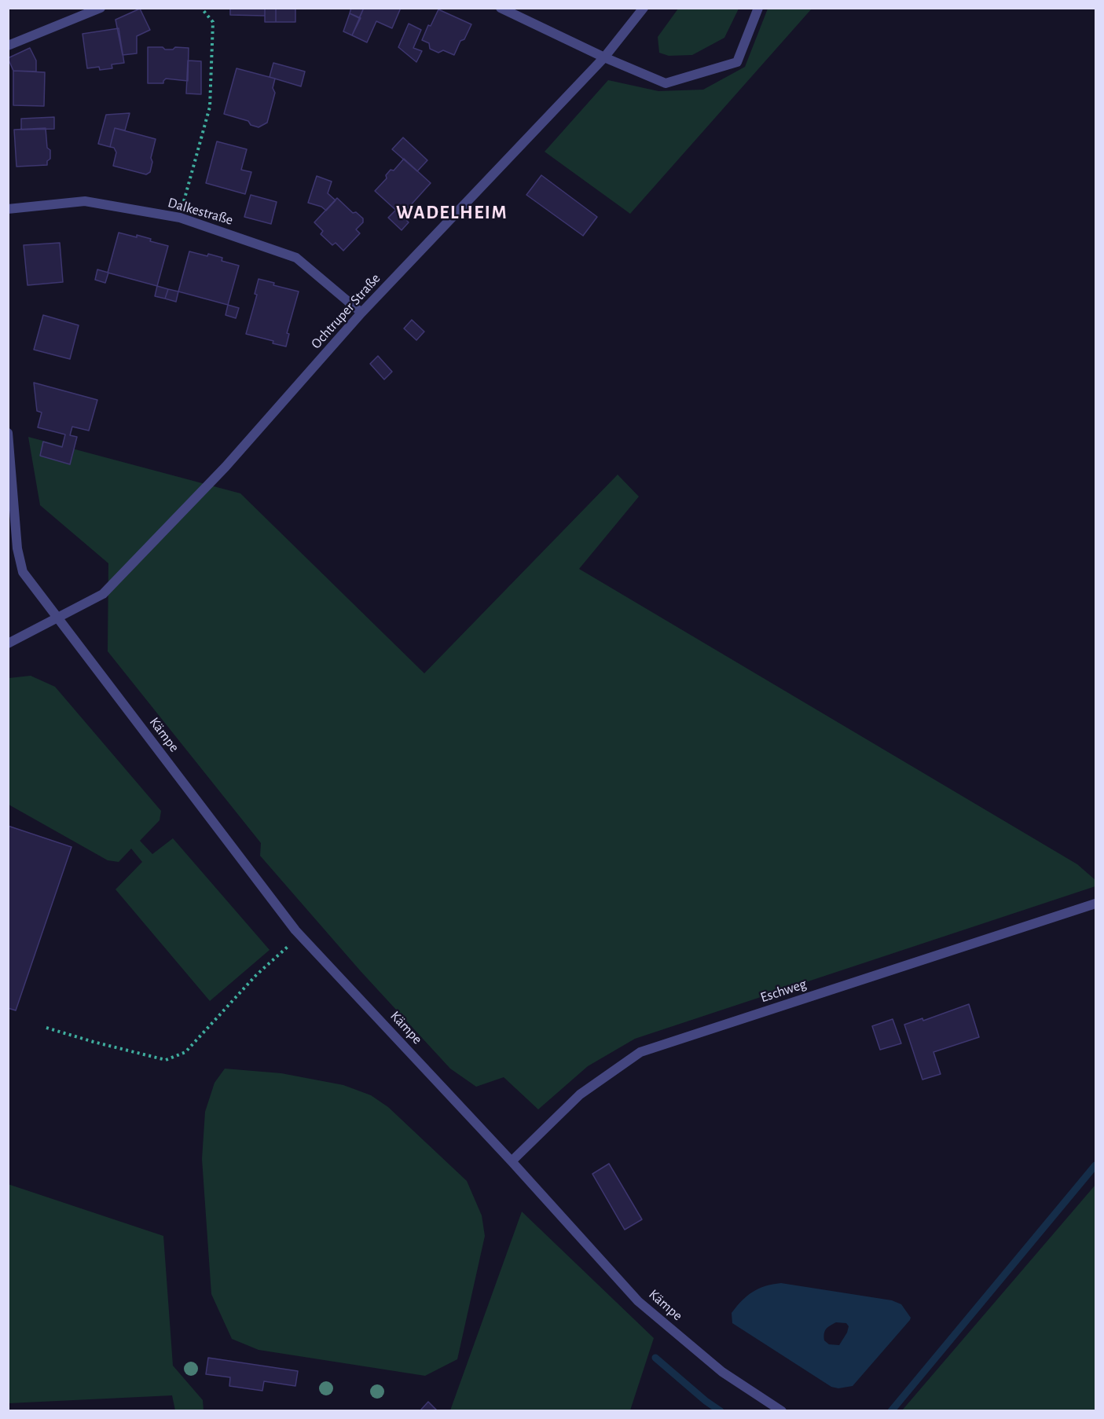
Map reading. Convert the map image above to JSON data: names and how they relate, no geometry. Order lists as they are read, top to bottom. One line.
{"streets":{"street":["Dalkestraße","Ochtruper Straße","Kämpe","Eschweg"]},"crossings":[["Dalkestraße","Ochtruper Straße"],["Ochtruper Straße","Kämpe"],["Kämpe","Eschweg"]],"districts":["WADELHEIM"]}
